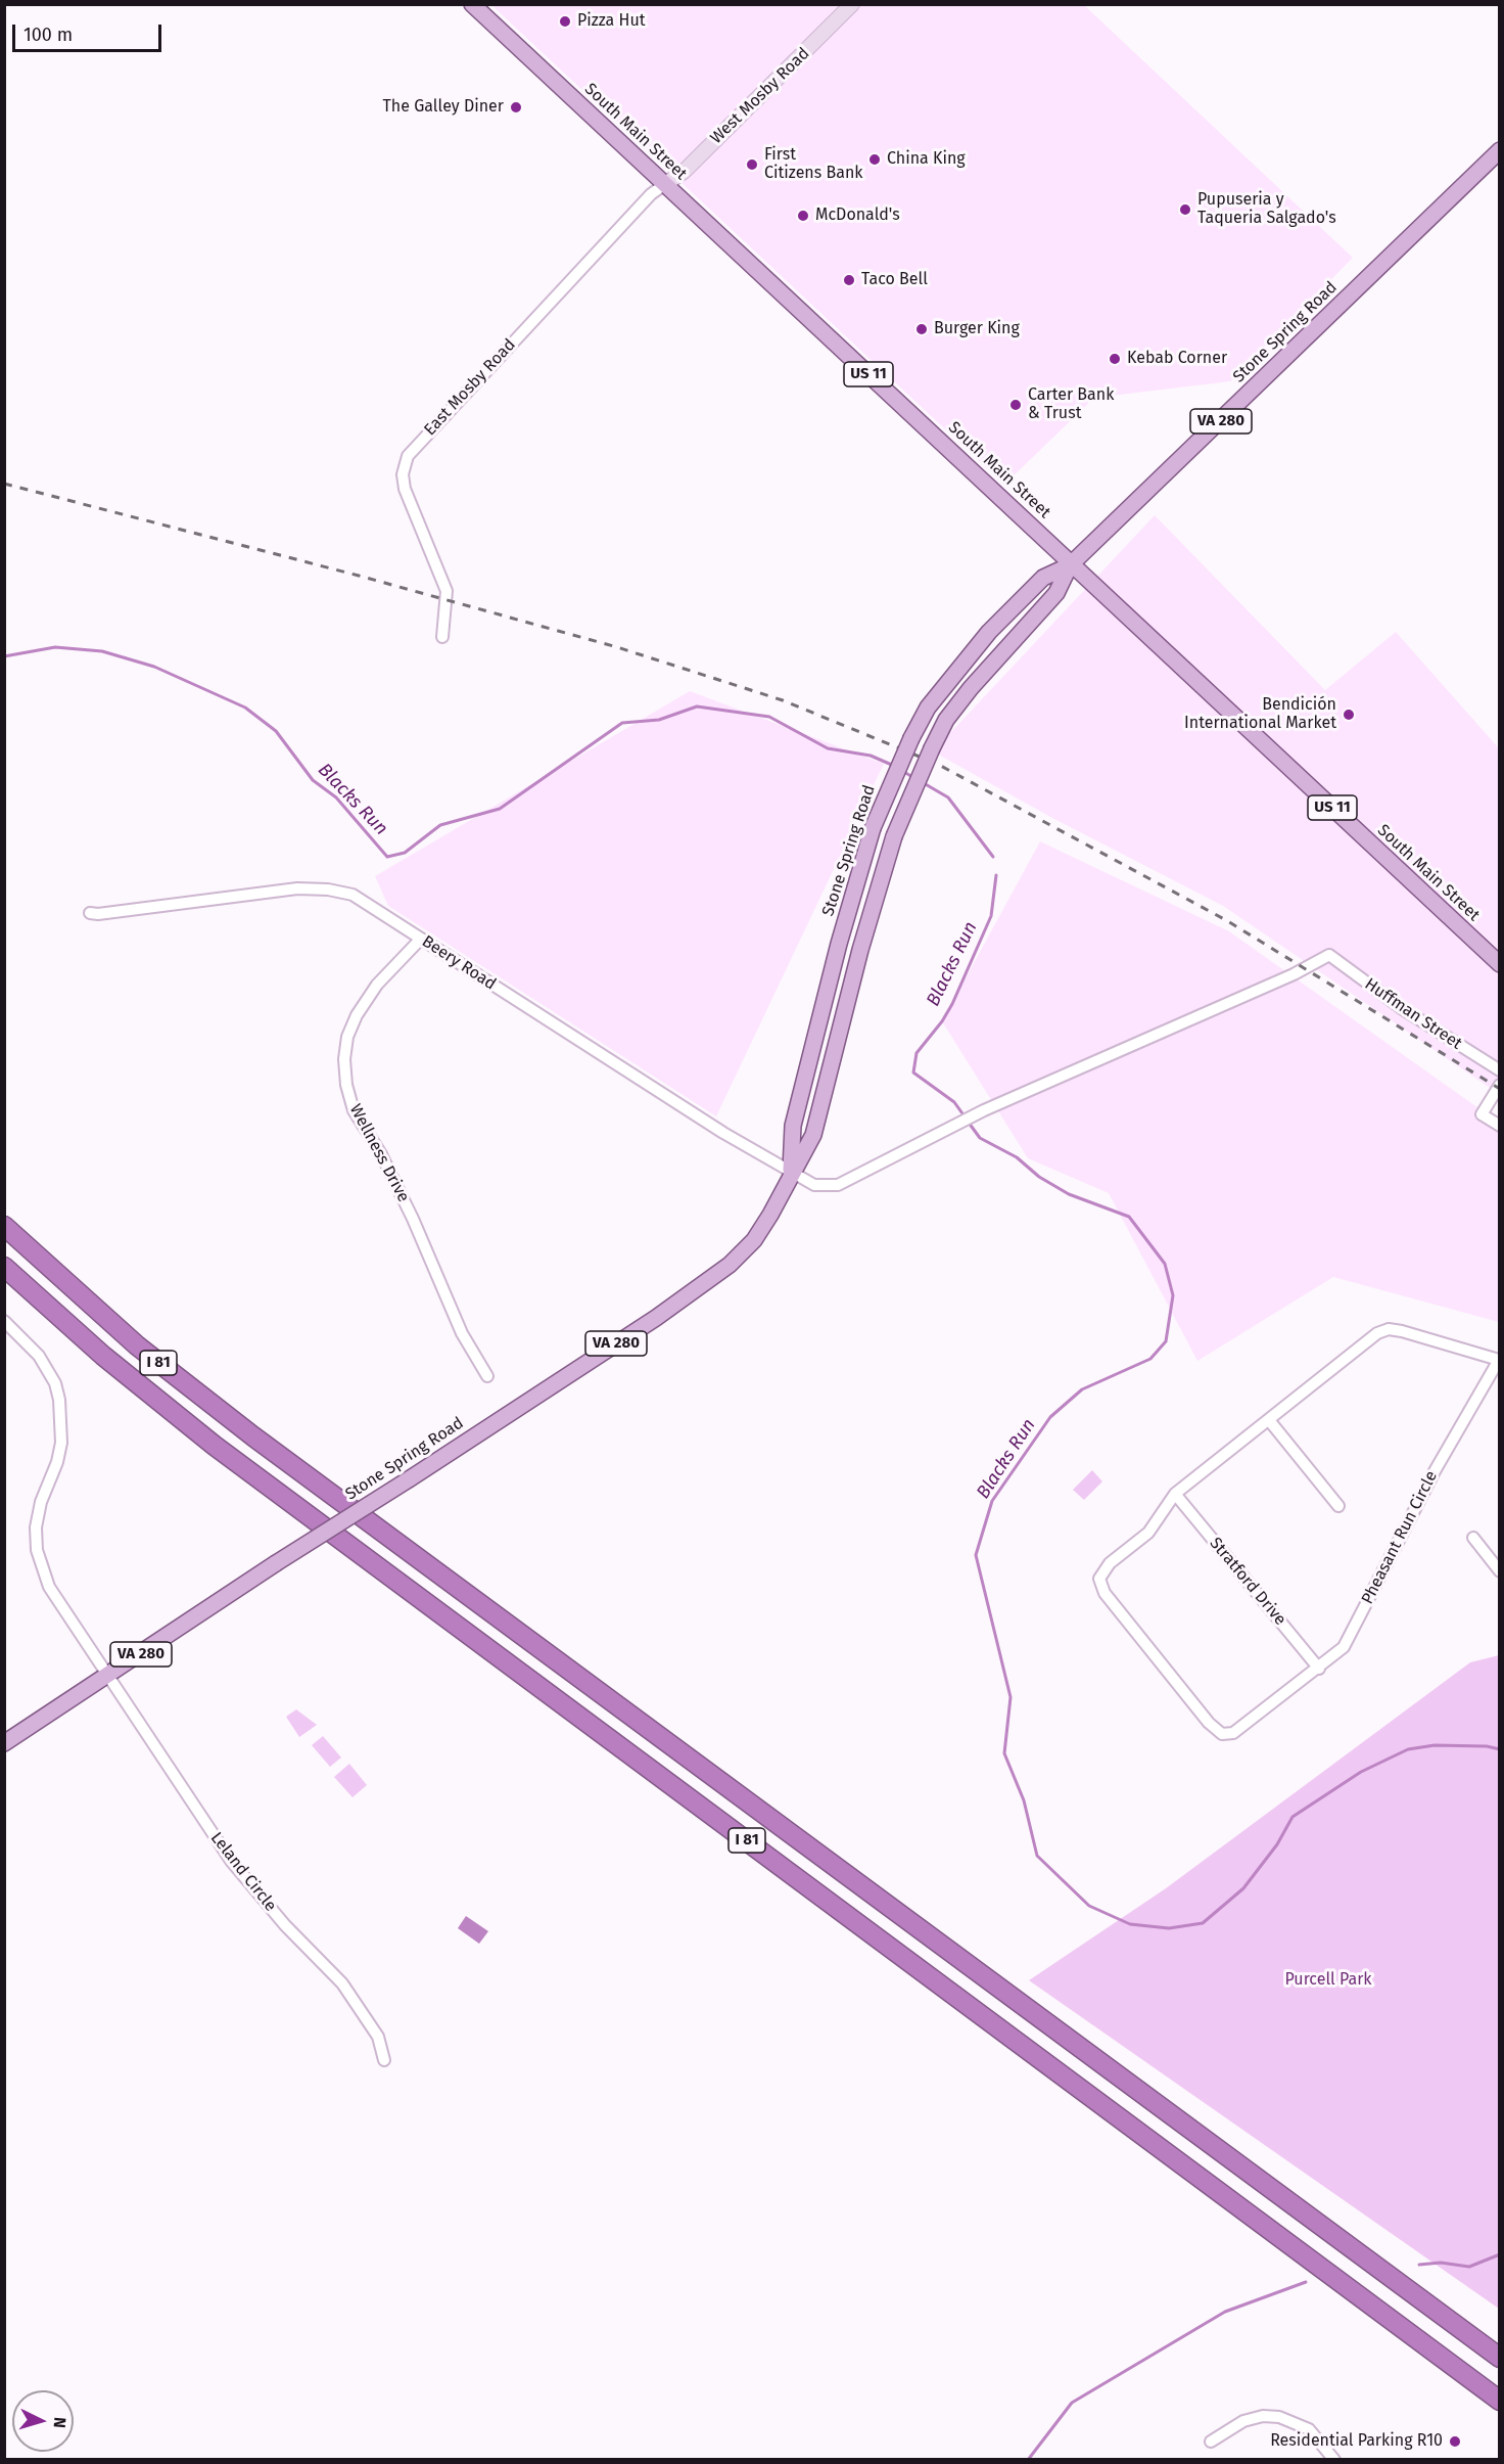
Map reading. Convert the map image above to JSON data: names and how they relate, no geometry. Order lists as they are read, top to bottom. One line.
{"streets":{"highway":["I 81"],"main road":["West Mosby Road","South Main Street","Stone Spring Road","US 11","VA 280"],"street":["East Mosby Road","Beery Road","Huffman Street","Wellness Drive","Pheasant Run Circle","Stratford Drive","Leland Circle"]},"crossings":[["West Mosby Road","South Main Street"],["West Mosby Road","East Mosby Road"],["South Main Street","Stone Spring Road"],["South Main Street","East Mosby Road"],["Stone Spring Road","Beery Road"],["Stone Spring Road","Huffman Street"],["Stone Spring Road","Leland Circle"],["Beery Road","Huffman Street"],["Beery Road","Wellness Drive"],["Pheasant Run Circle","Stratford Drive"]],"water":["Blacks Run"],"parks":["Purcell Park"],"places":["Pizza Hut","The Galley Diner","China King","First Citizens Bank","Pupuseria y Taqueria Salgado's","McDonald's","Taco Bell","Burger King","Kebab Corner","Carter Bank & Trust","Bendición International Market","Residential Parking R10"],"scale_bar":"100 m","north":"right"}
